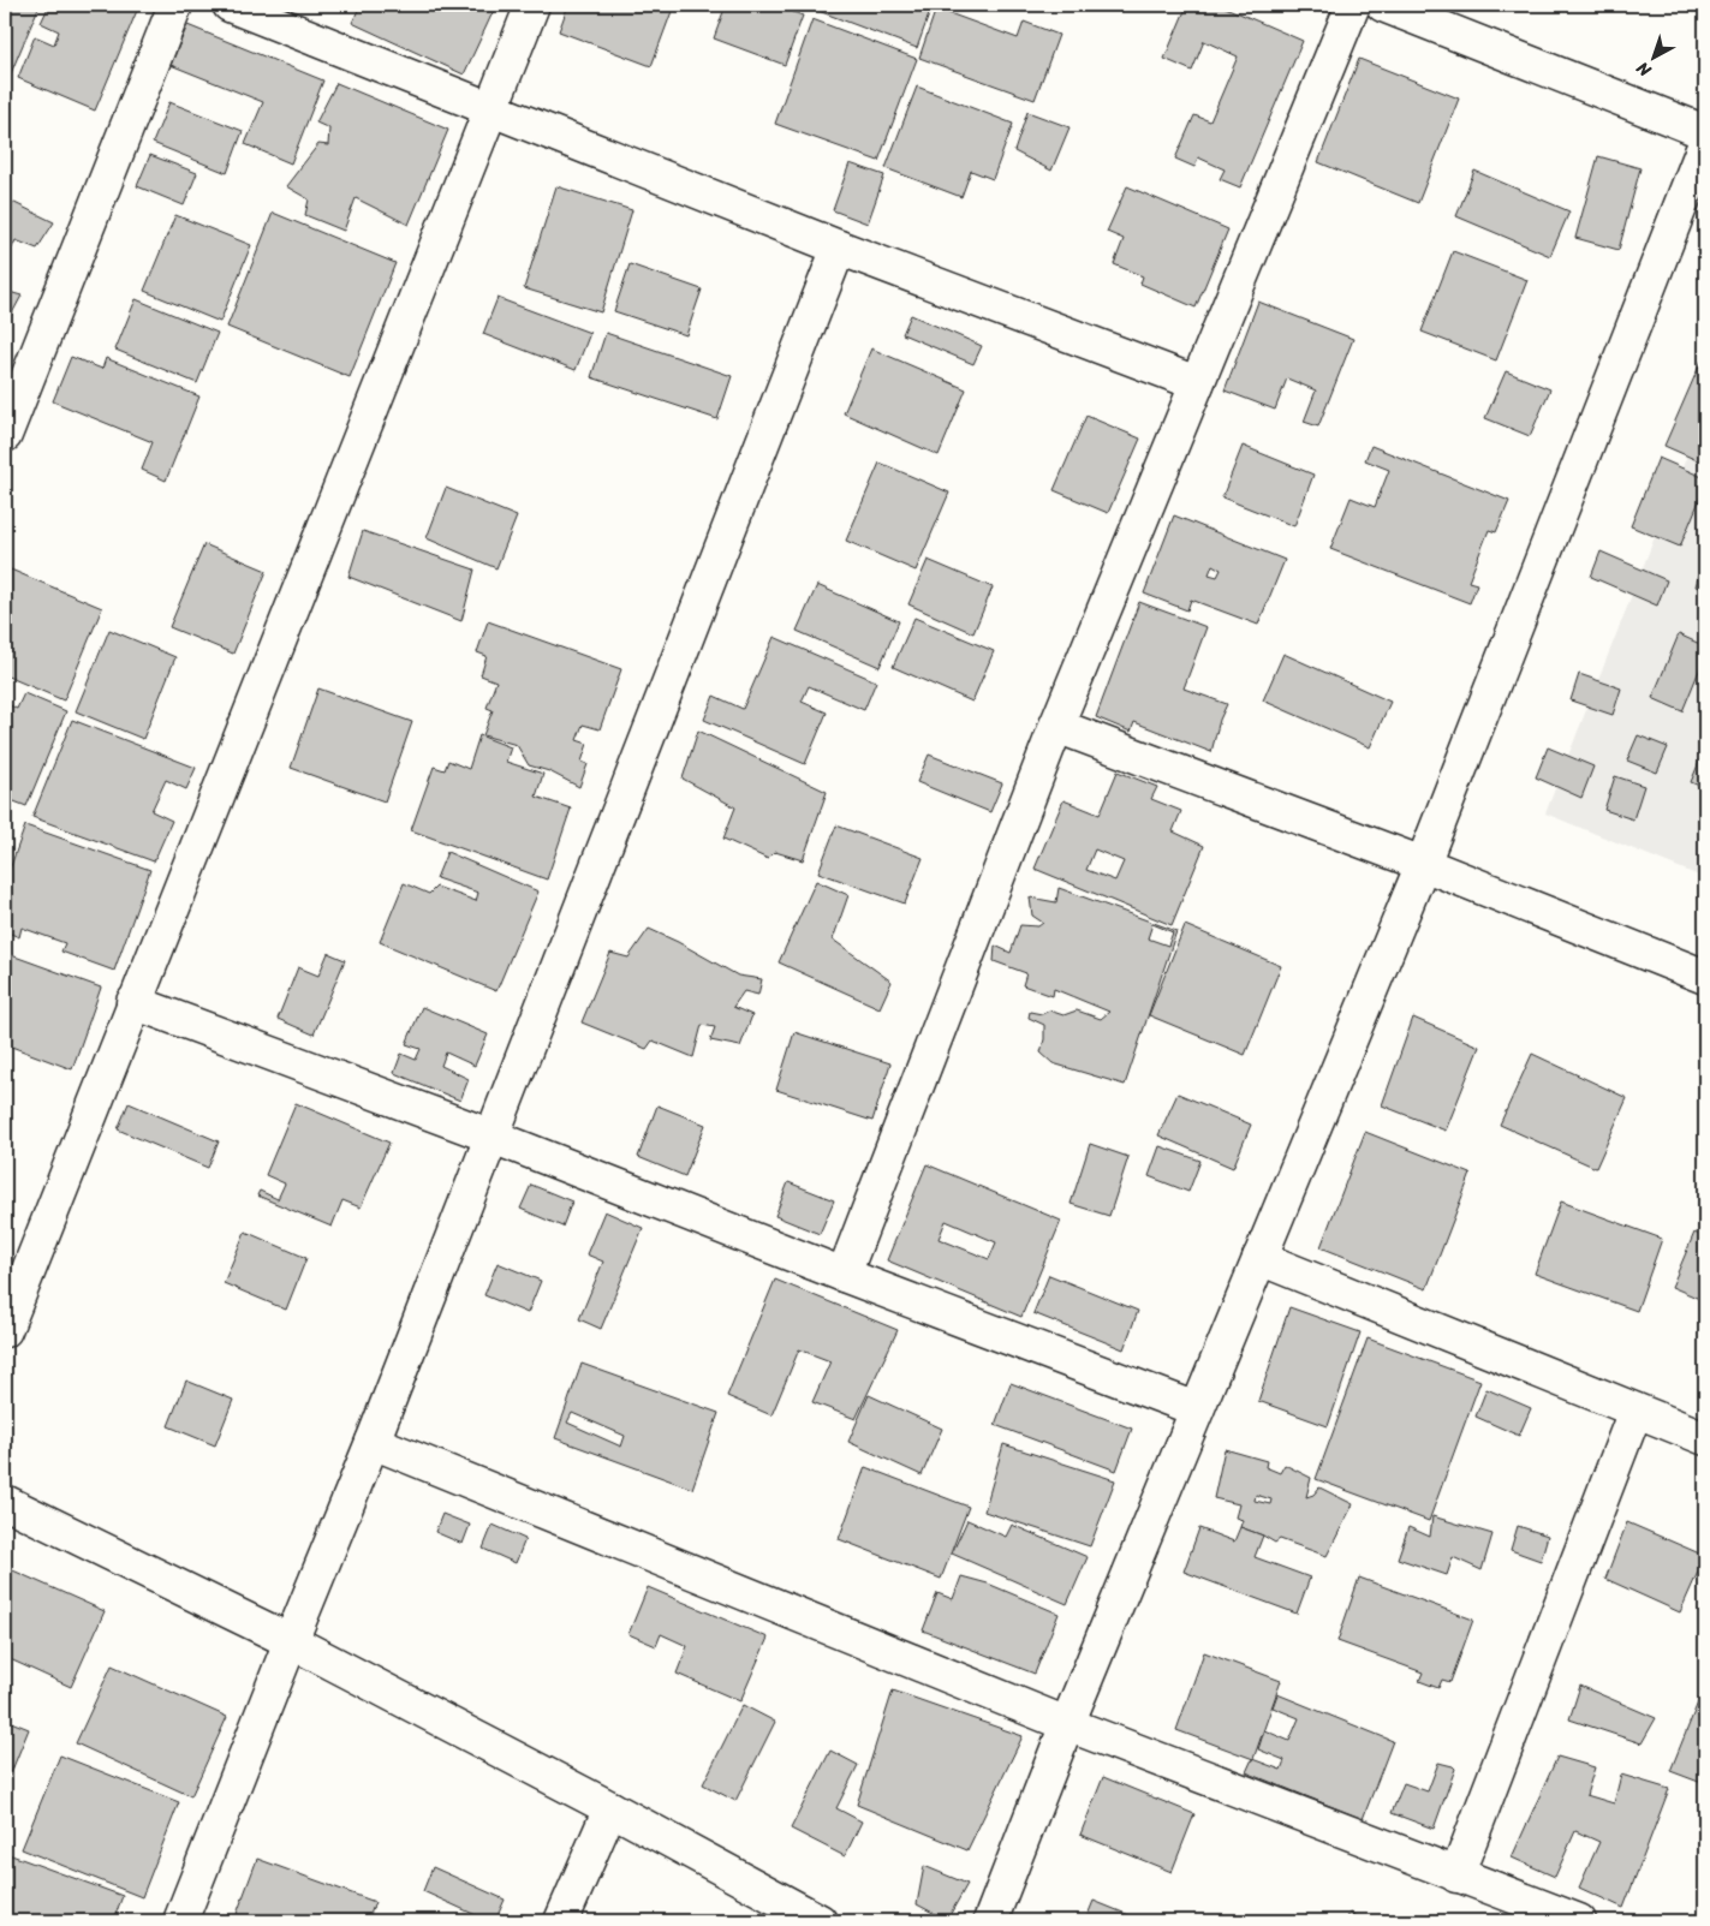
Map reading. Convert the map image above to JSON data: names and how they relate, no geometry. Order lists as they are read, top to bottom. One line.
{"north":"bottom left"}
